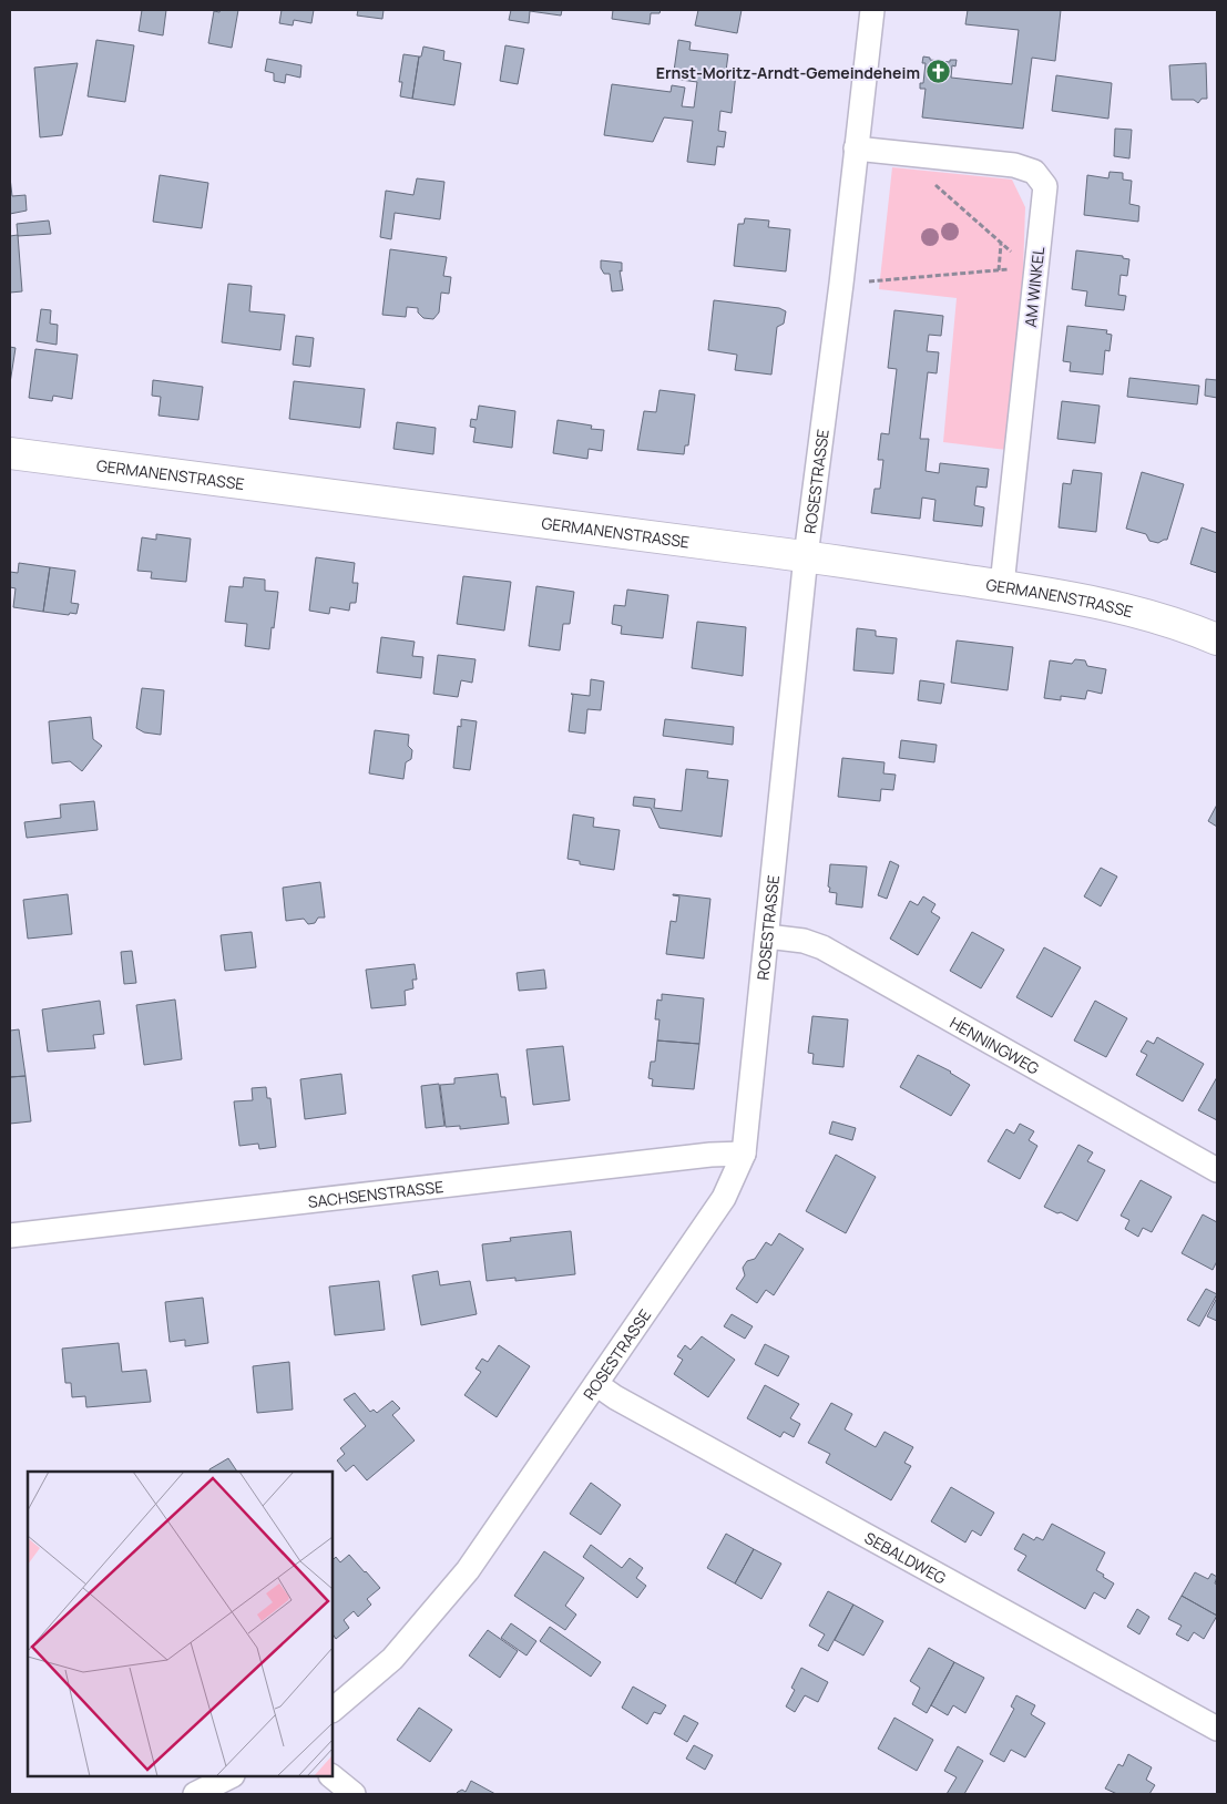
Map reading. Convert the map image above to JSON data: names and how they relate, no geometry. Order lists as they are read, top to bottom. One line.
{"streets":{"street":["AM WINKEL","GERMANENSTRASSE","ROSESTRASSE","HENNINGWEG","SACHSENSTRASSE","SEBALDWEG"]},"crossings":[["AM WINKEL","GERMANENSTRASSE"],["AM WINKEL","ROSESTRASSE"],["GERMANENSTRASSE","ROSESTRASSE"],["ROSESTRASSE","HENNINGWEG"],["ROSESTRASSE","SACHSENSTRASSE"],["ROSESTRASSE","SEBALDWEG"]],"places":{"church":["Ernst-Moritz-Arndt-Gemeindeheim"]}}
